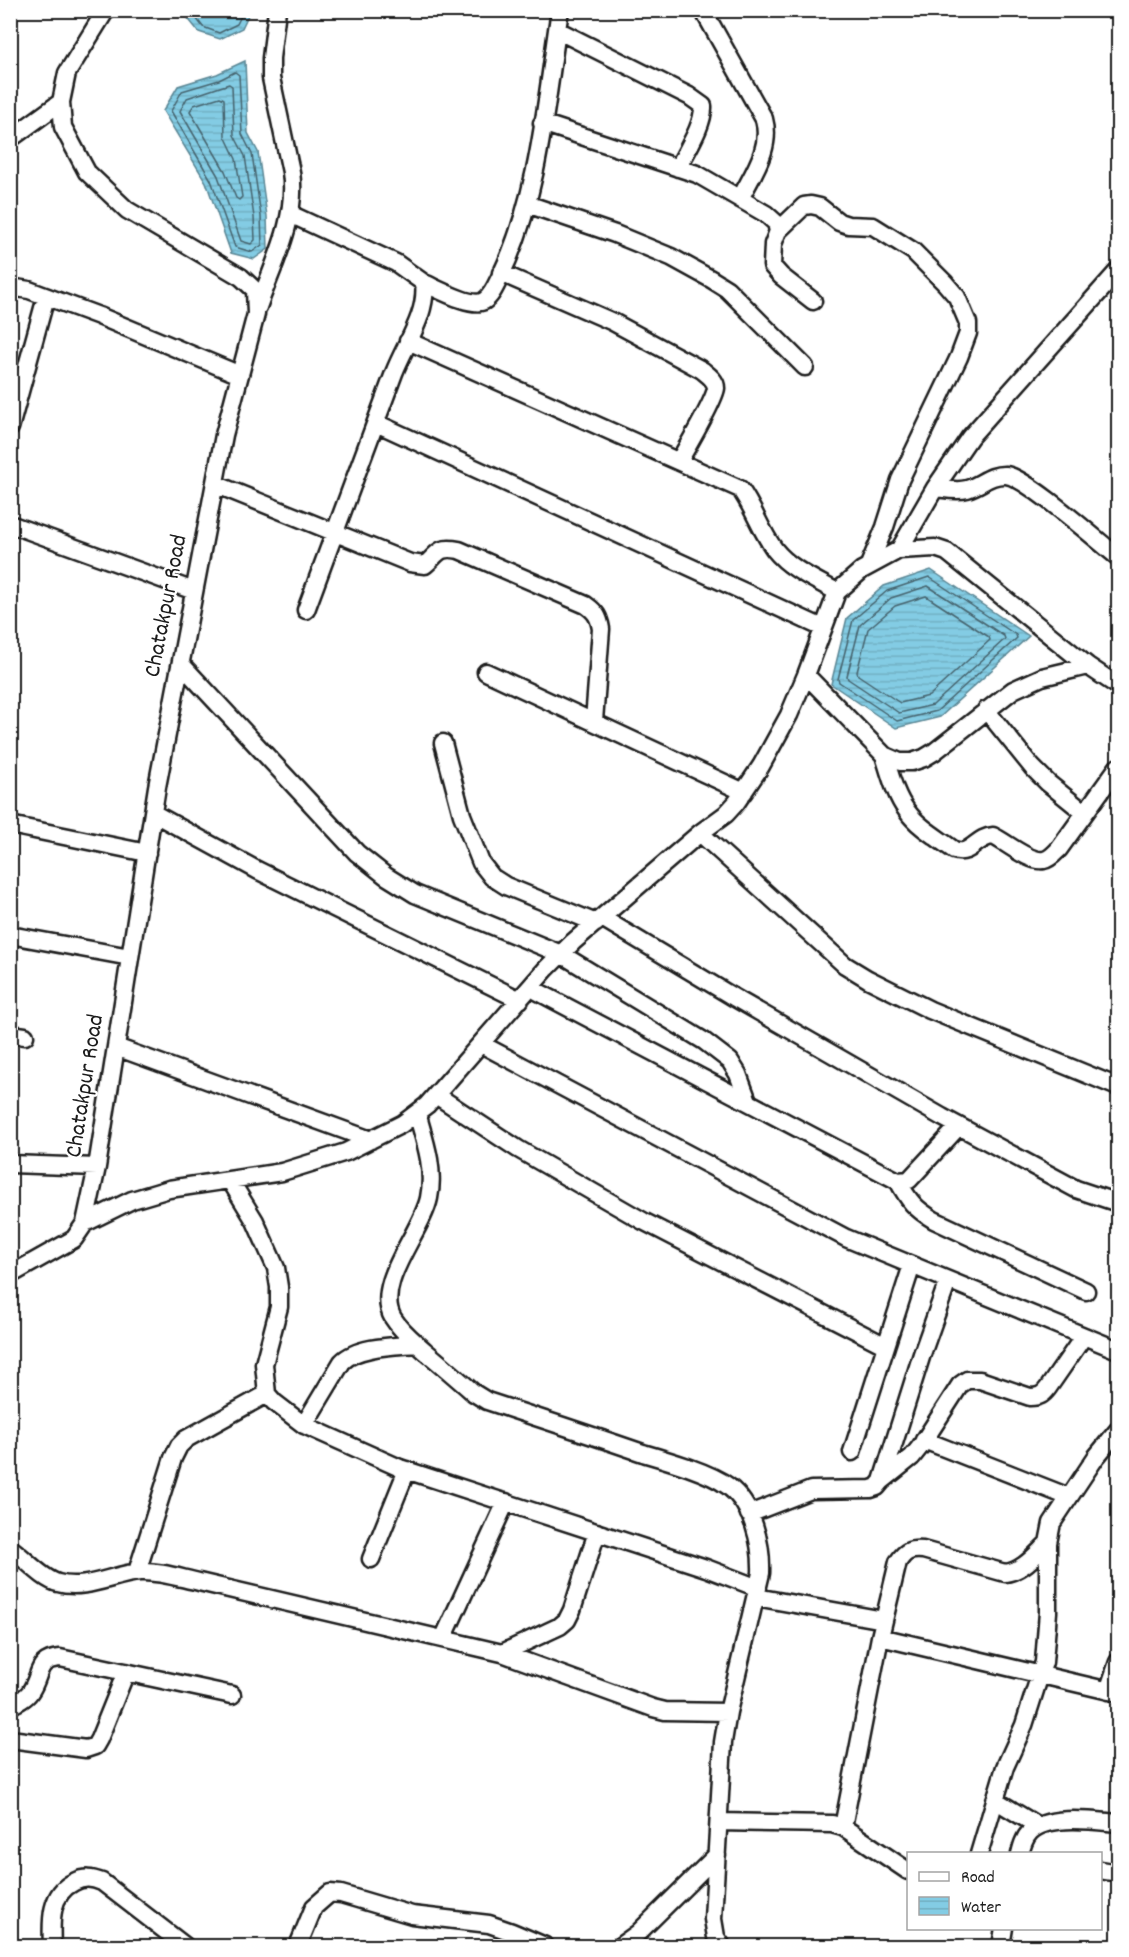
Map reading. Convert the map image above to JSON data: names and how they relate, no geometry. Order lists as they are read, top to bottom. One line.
{"streets":{"street":["Chatakpur Road"]},"legend":["Road","Water"]}
